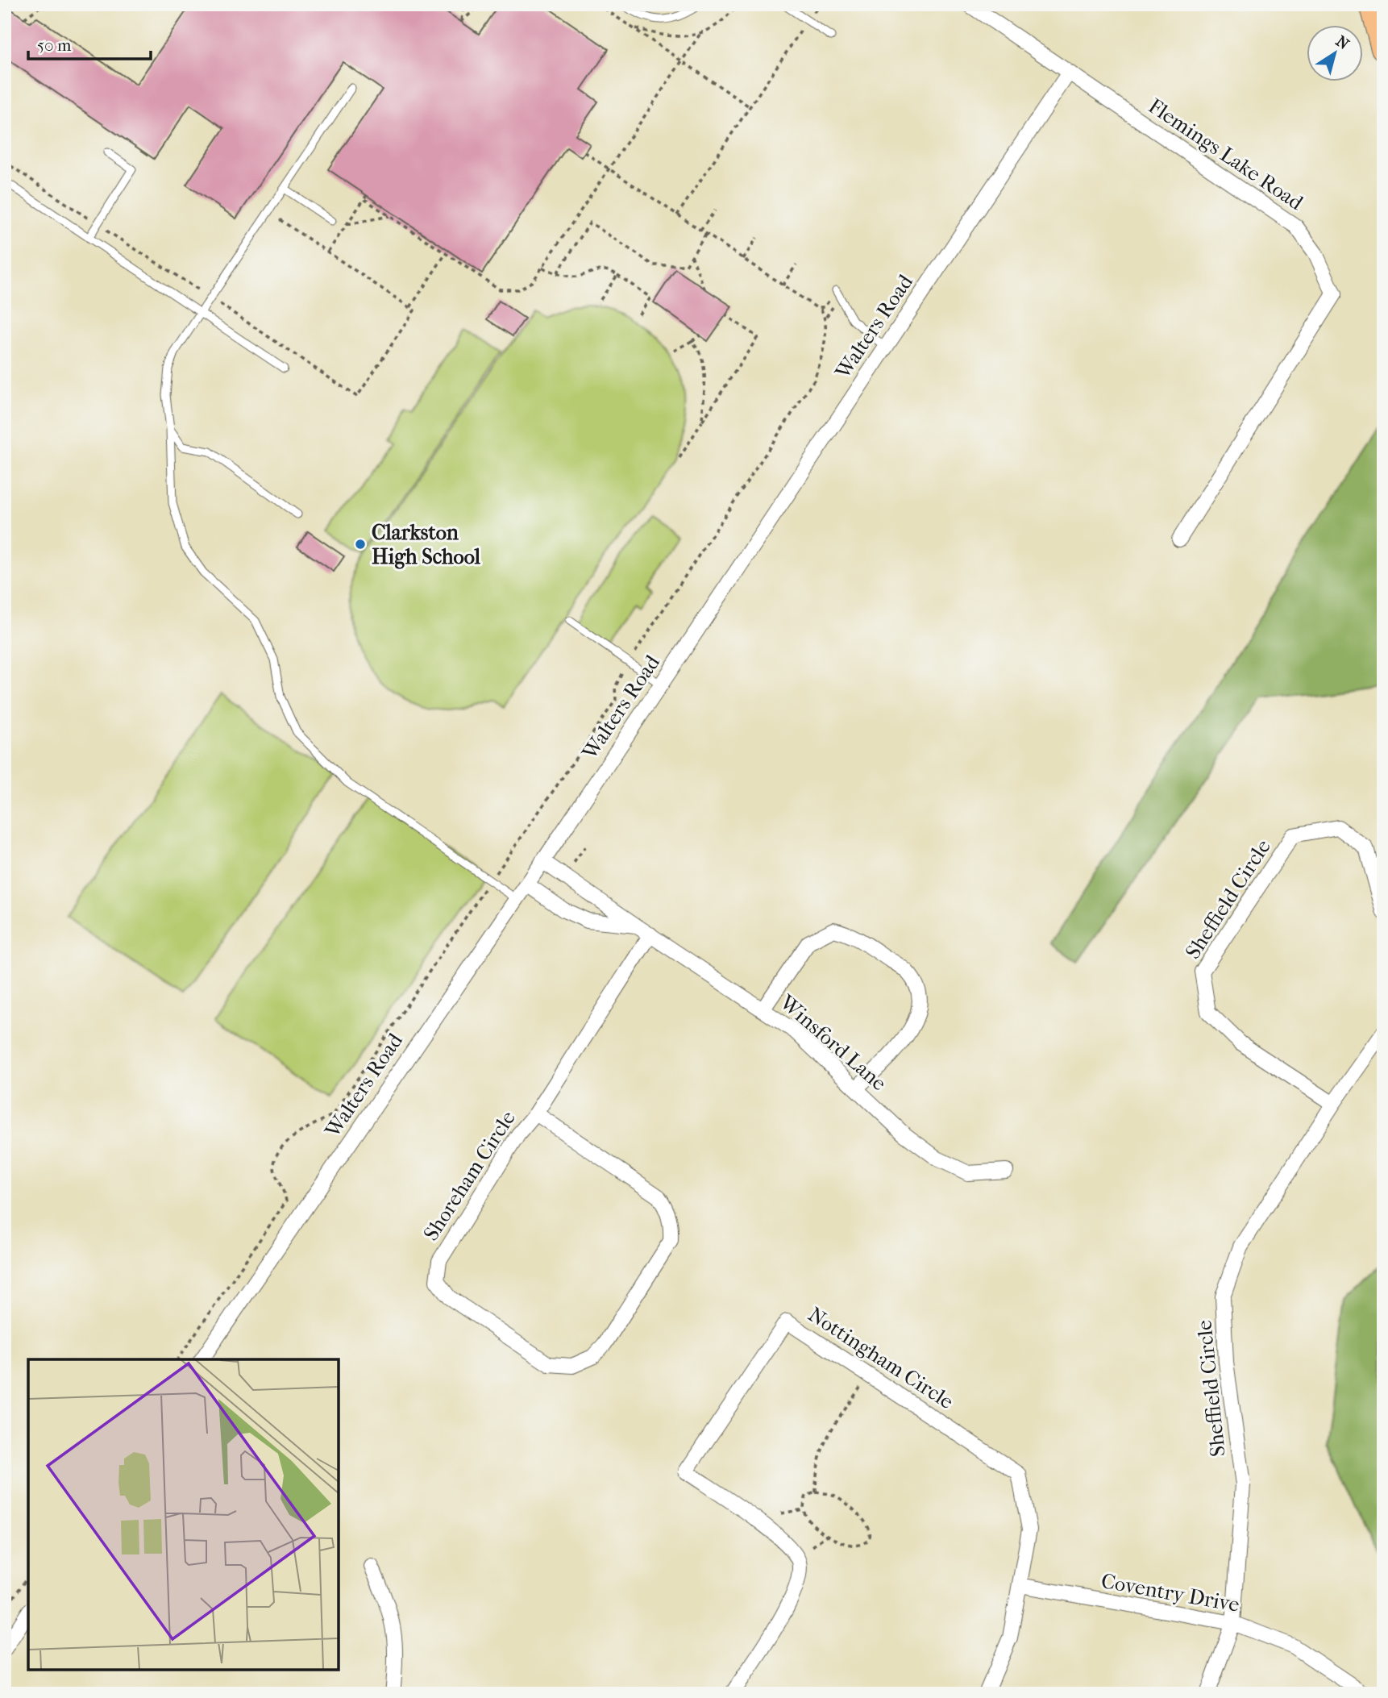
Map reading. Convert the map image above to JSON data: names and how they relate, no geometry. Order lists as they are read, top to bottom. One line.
{"streets":{"street":["Flemings Lake Road","Walters Road","Sheffield Circle","Winsford Lane","Shoreham Circle","Nottingham Circle","Coventry Drive"]},"crossings":[["Flemings Lake Road","Walters Road"],["Walters Road","Winsford Lane"],["Sheffield Circle","Coventry Drive"],["Winsford Lane","Shoreham Circle"],["Nottingham Circle","Coventry Drive"]],"places":["Clarkston High School"],"scale_bar":"50 m","north":"top right"}
